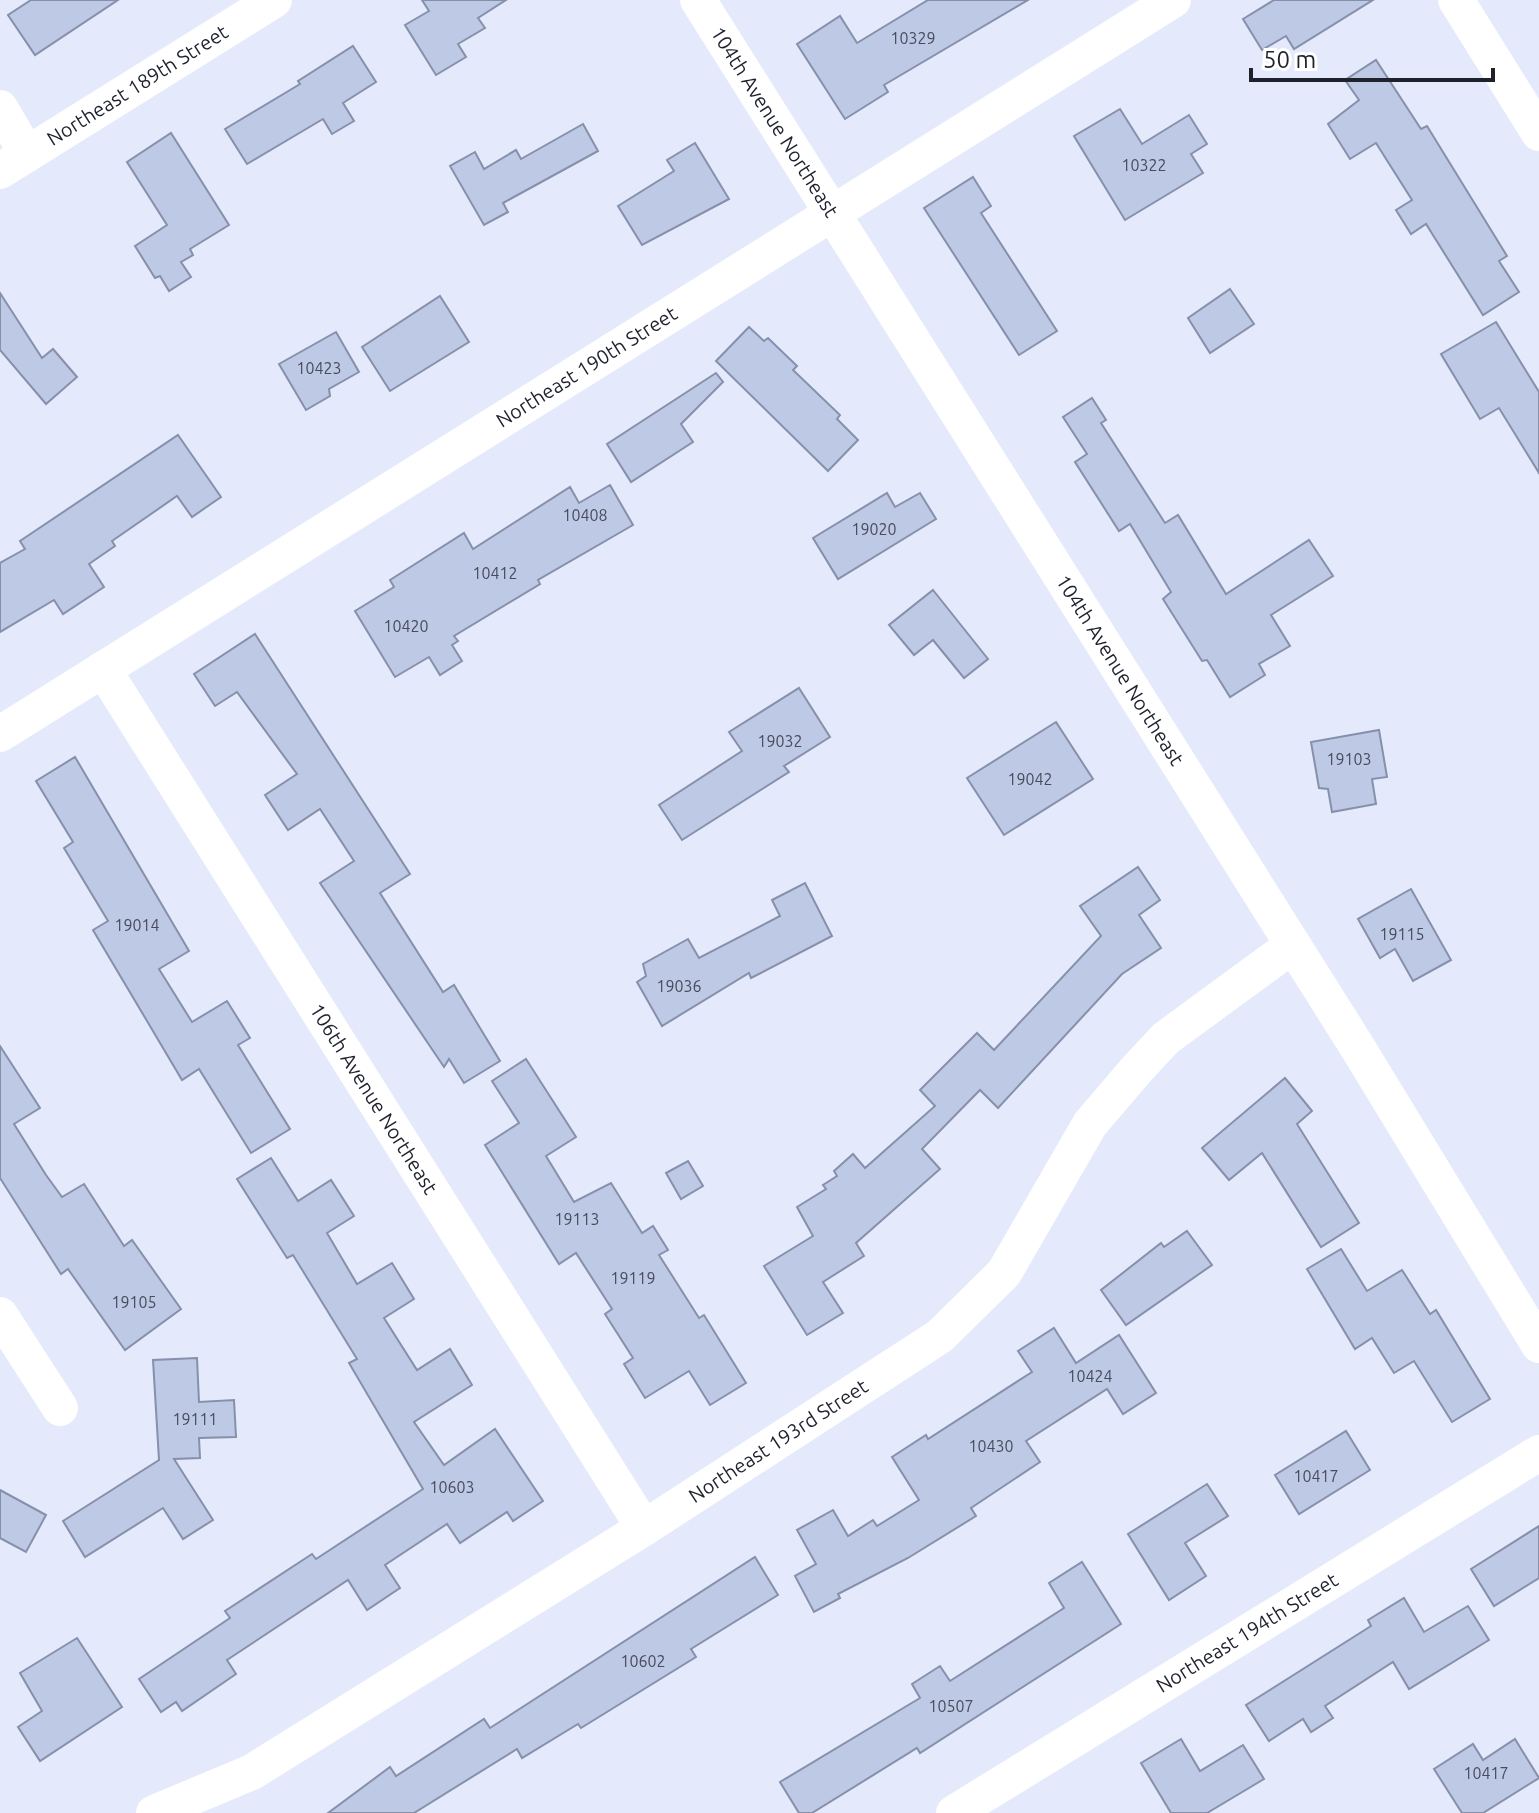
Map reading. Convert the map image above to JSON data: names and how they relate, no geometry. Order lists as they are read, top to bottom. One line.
{"streets":{"street":["Northeast 189th Street","104th Avenue Northeast","Northeast 190th Street","106th Avenue Northeast","Northeast 193rd Street","Northeast 194th Street"]},"crossings":[["104th Avenue Northeast","Northeast 190th Street"],["104th Avenue Northeast","Northeast 193rd Street"],["Northeast 190th Street","106th Avenue Northeast"],["106th Avenue Northeast","Northeast 193rd Street"]],"house_numbers":["10329","10322","10423","10408","19020","10412","10420","19032","19103","19042","19014","19115","19036","19113","19119","19105","10424","19111","10430","10417","10603","10602","10507","10417"],"scale_bar":"50 m"}
